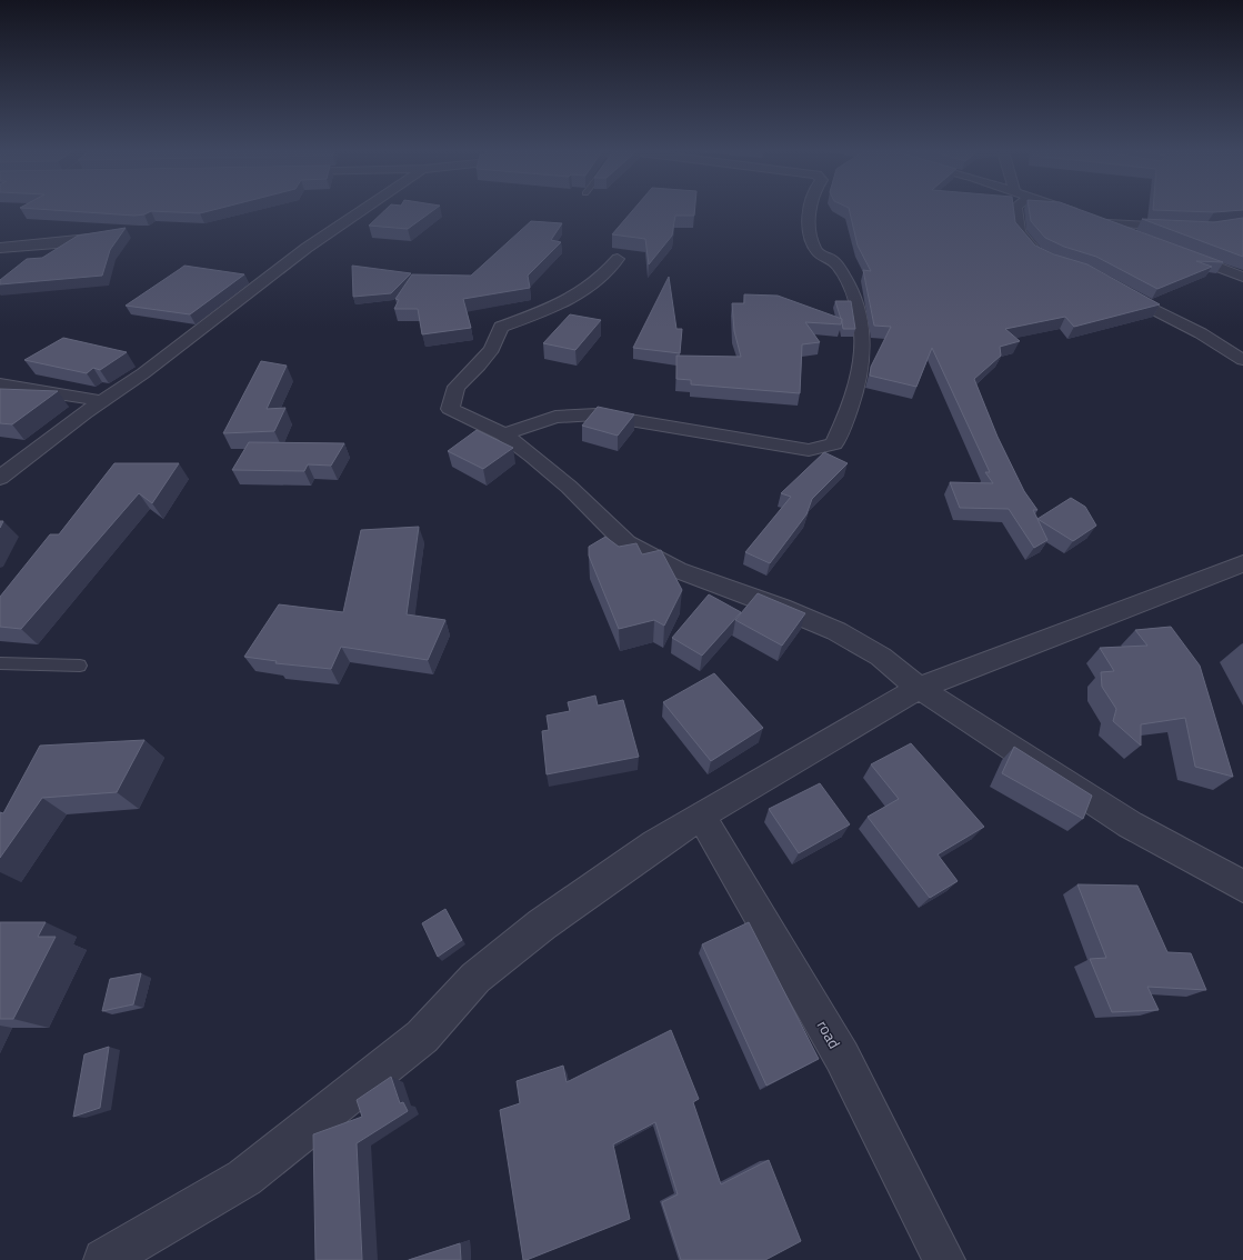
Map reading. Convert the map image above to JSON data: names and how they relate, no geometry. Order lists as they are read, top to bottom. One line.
{"streets":{"street":["road"]}}
